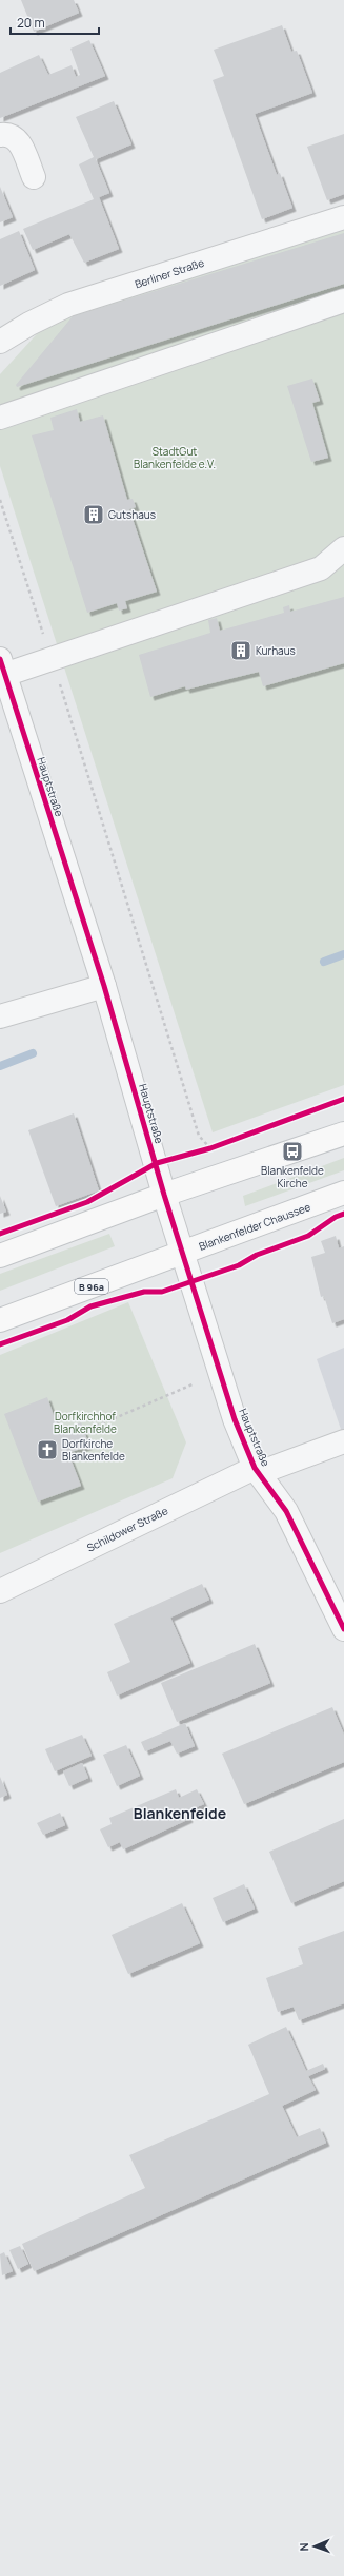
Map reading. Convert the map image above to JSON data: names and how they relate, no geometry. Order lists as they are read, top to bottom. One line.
{"streets":{"main road":["Blankenfelder Chaussee","B 96a"],"street":["Berliner Straße","Hauptstraße","Schildower Straße"]},"crossings":[["Hauptstraße","Blankenfelder Chaussee"],["Hauptstraße","Schildower Straße"]],"districts":["Blankenfelde"],"parks":["StadtGut Blankenfelde e.V.","Dorfkirchhof Blankenfelde"],"places":{"building":["Gutshaus","Kurhaus"],"bus stop":["Blankenfelde Kirche"],"church":["Dorfkirche Blankenfelde"]},"scale_bar":"20 m","north":"left"}
